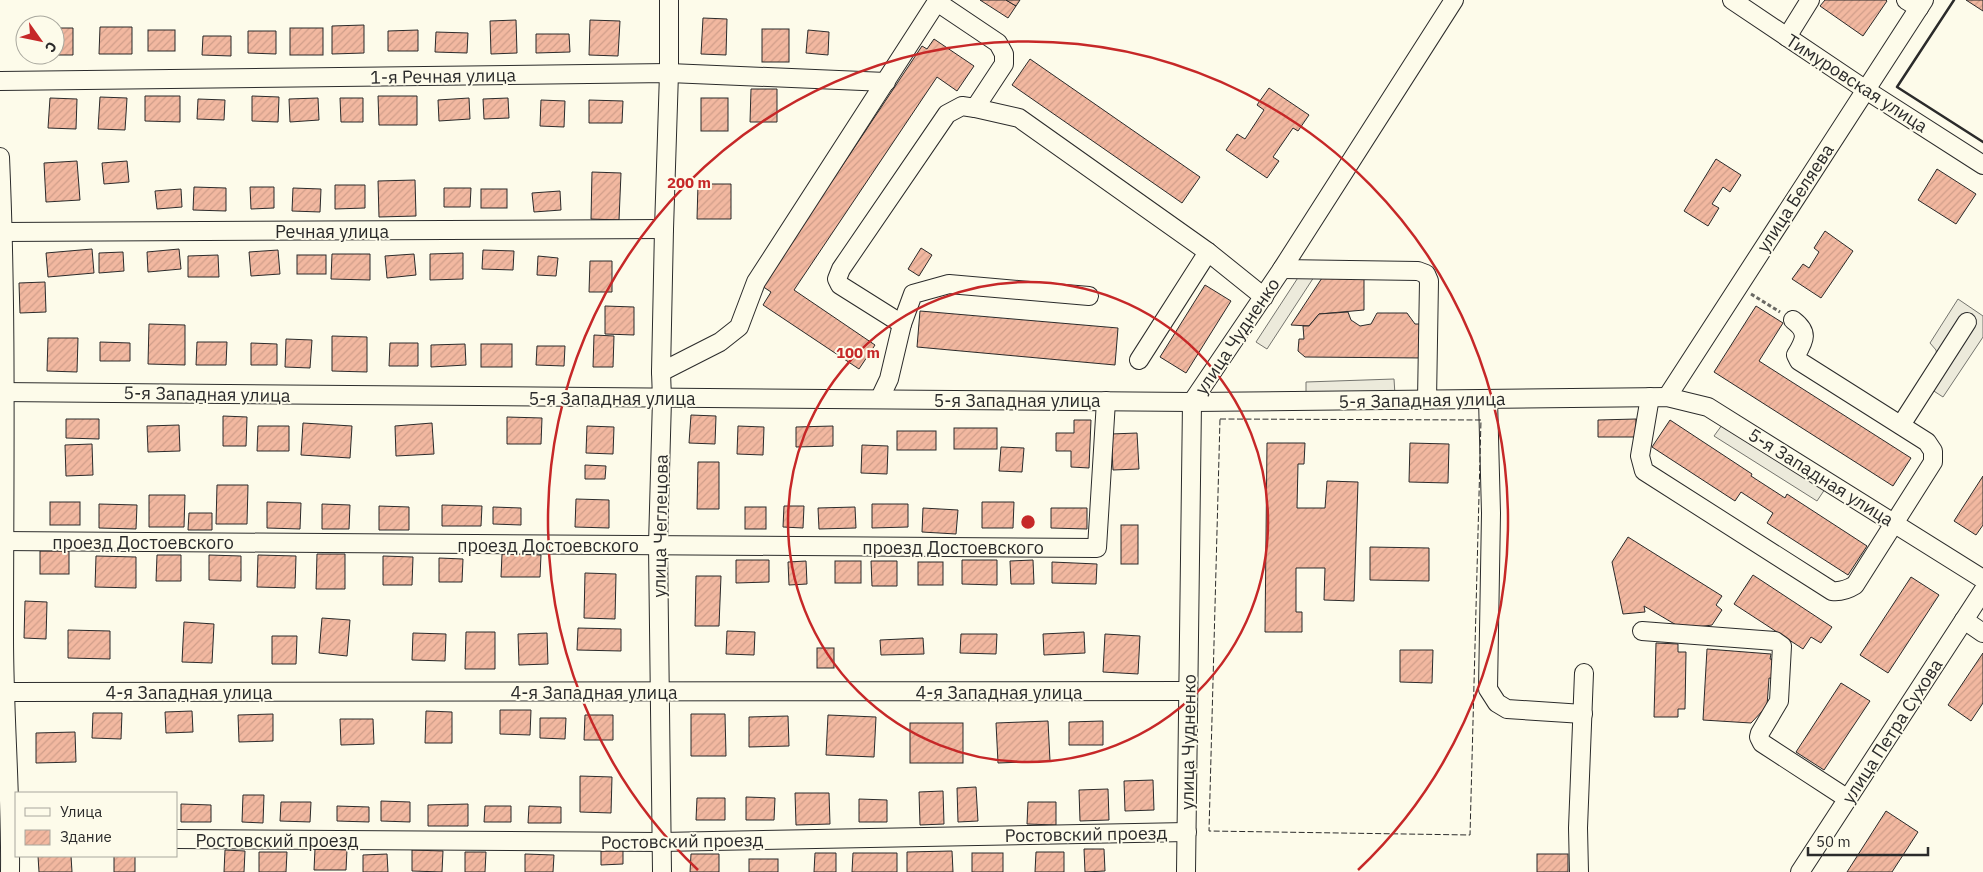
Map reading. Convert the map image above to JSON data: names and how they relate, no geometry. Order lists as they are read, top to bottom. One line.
{"streets":{"street":["1-я Речная улица","Тимуровская улица","улица Беляева","Речная улица","улица Чудненко","5-я Западная улица","улица Чеглецова","проезд Достоевского","4-я Западная улица","улица Петра Сухова","Ростовский проезд"]},"crossings":[["1-я Речная улица","улица Чеглецова"],["Тимуровская улица","улица Беляева"],["улица Беляева","5-я Западная улица"],["Речная улица","улица Чеглецова"],["улица Чудненко","5-я Западная улица"],["улица Чудненко","4-я Западная улица"],["улица Чудненко","Ростовский проезд"],["5-я Западная улица","улица Чеглецова"],["5-я Западная улица","проезд Достоевского"],["улица Чеглецова","проезд Достоевского"],["улица Чеглецова","4-я Западная улица"],["улица Чеглецова","Ростовский проезд"]],"legend":["Улица","Здание"],"scale_bar":"50 m","north":"bottom right","rings":["200 m","100 m"]}
